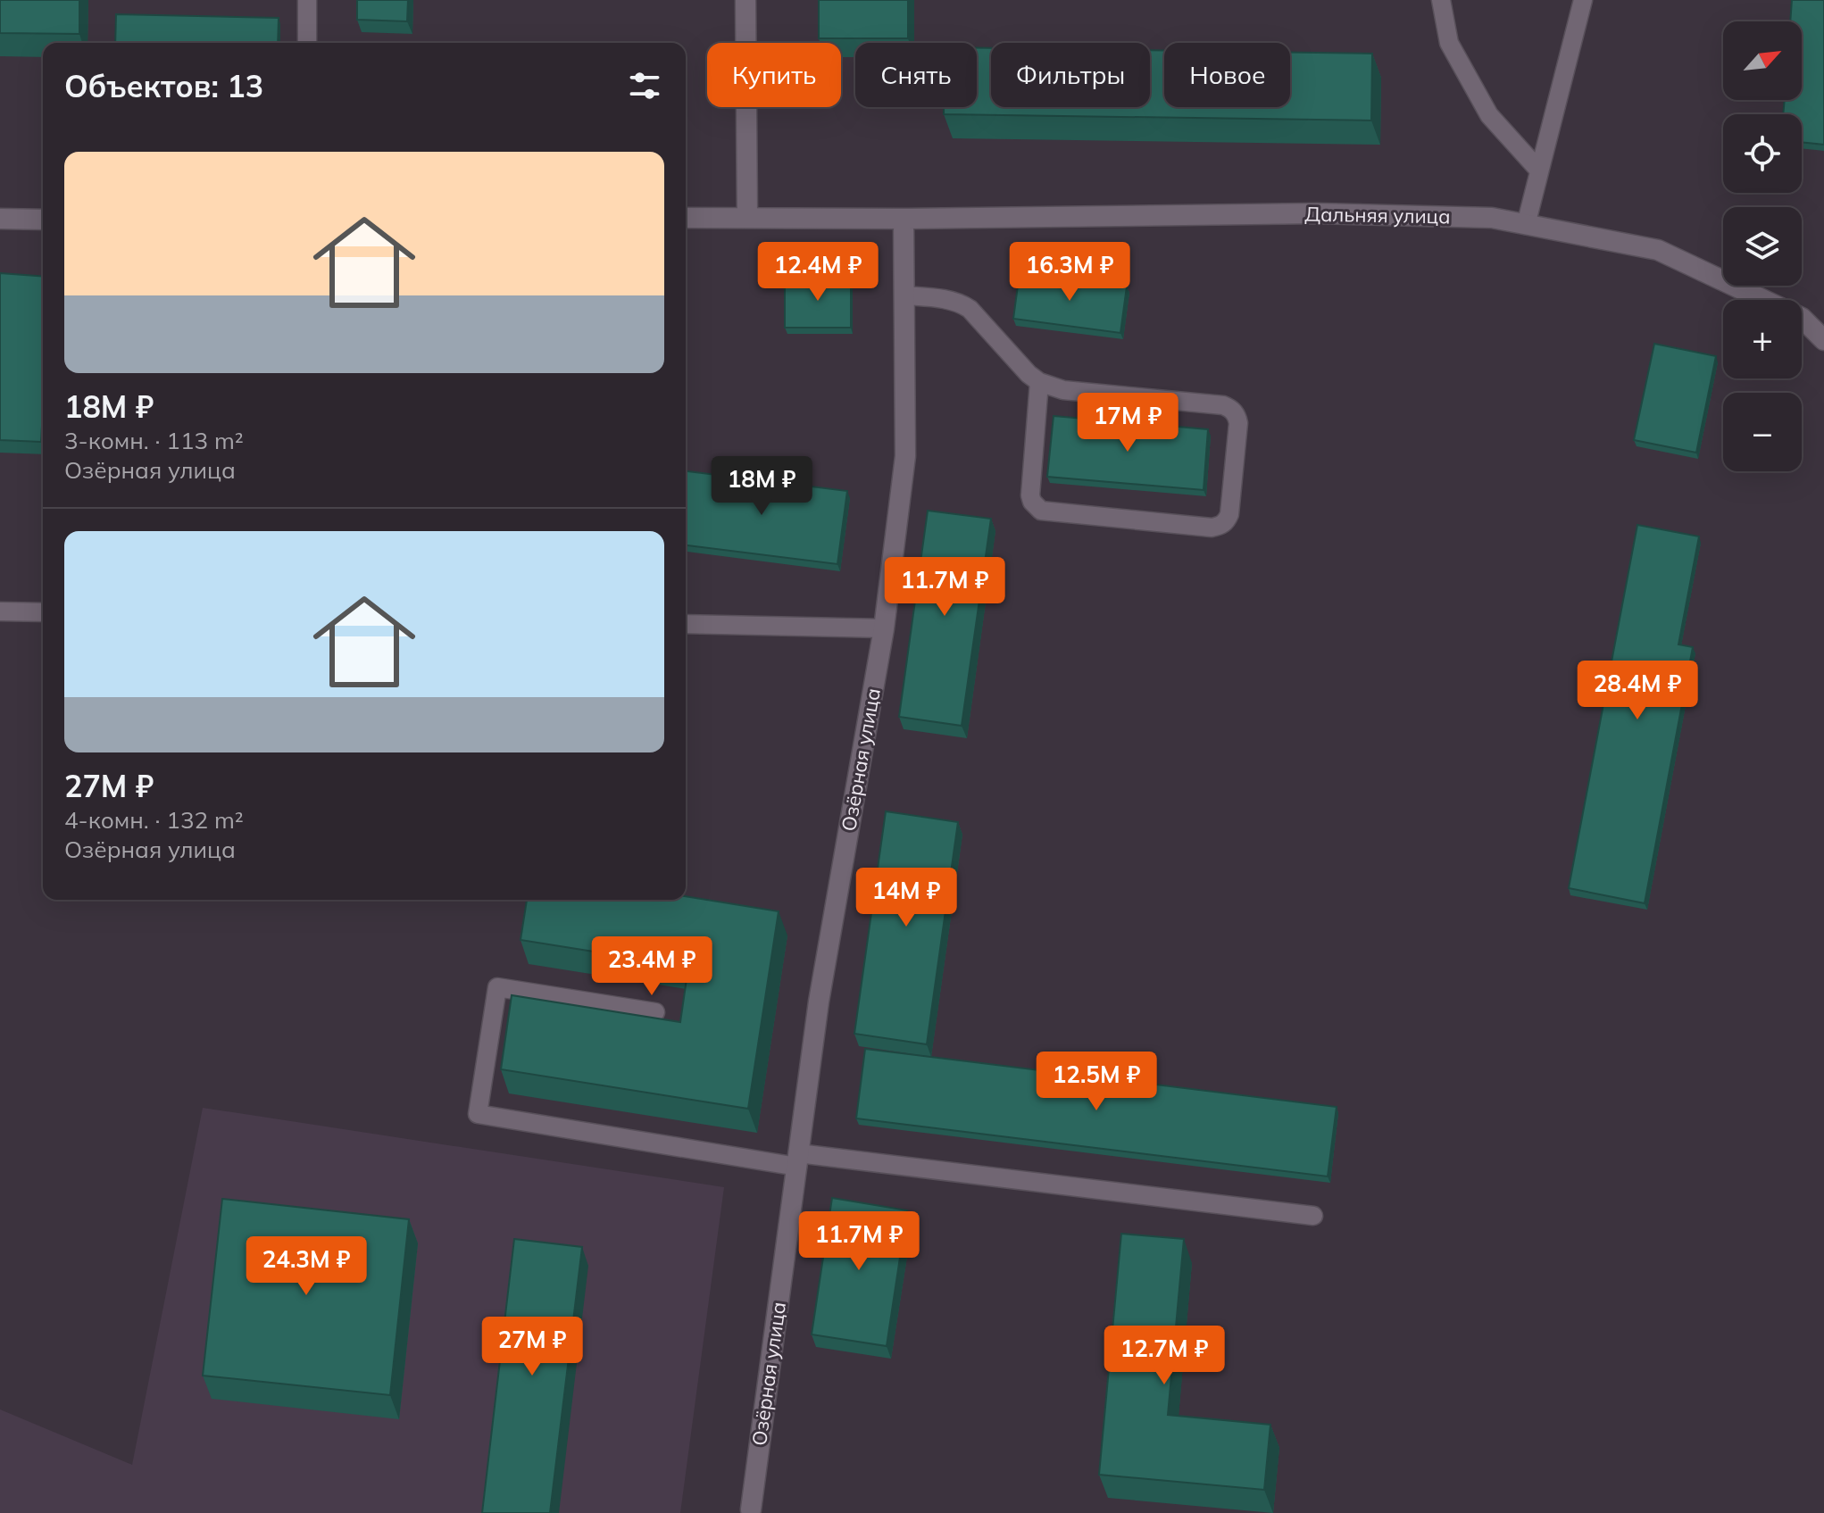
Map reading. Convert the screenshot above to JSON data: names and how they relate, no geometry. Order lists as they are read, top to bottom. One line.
{"streets":{"street":["Дальняя улица","Озёрная улица"]},"crossings":[["Дальняя улица","Озёрная улица"]],"north":"top right","page":{"map_buttons":["+","−"],"chip":["Купить","Снять","Фильтры","Новое"],"heading":"Объектов: 13","list":[{"name":"18M ₽","note":"3-комн. · 113 m² · Озёрная улица"},{"name":"27M ₽","note":"4-комн. · 132 m² · Озёрная улица"}],"price":["12.4M ₽","16.3M ₽","17M ₽","18M ₽","11.7M ₽","28.4M ₽","14M ₽","23.4M ₽","12.5M ₽","11.7M ₽","24.3M ₽","27M ₽","12.7M ₽"]}}
